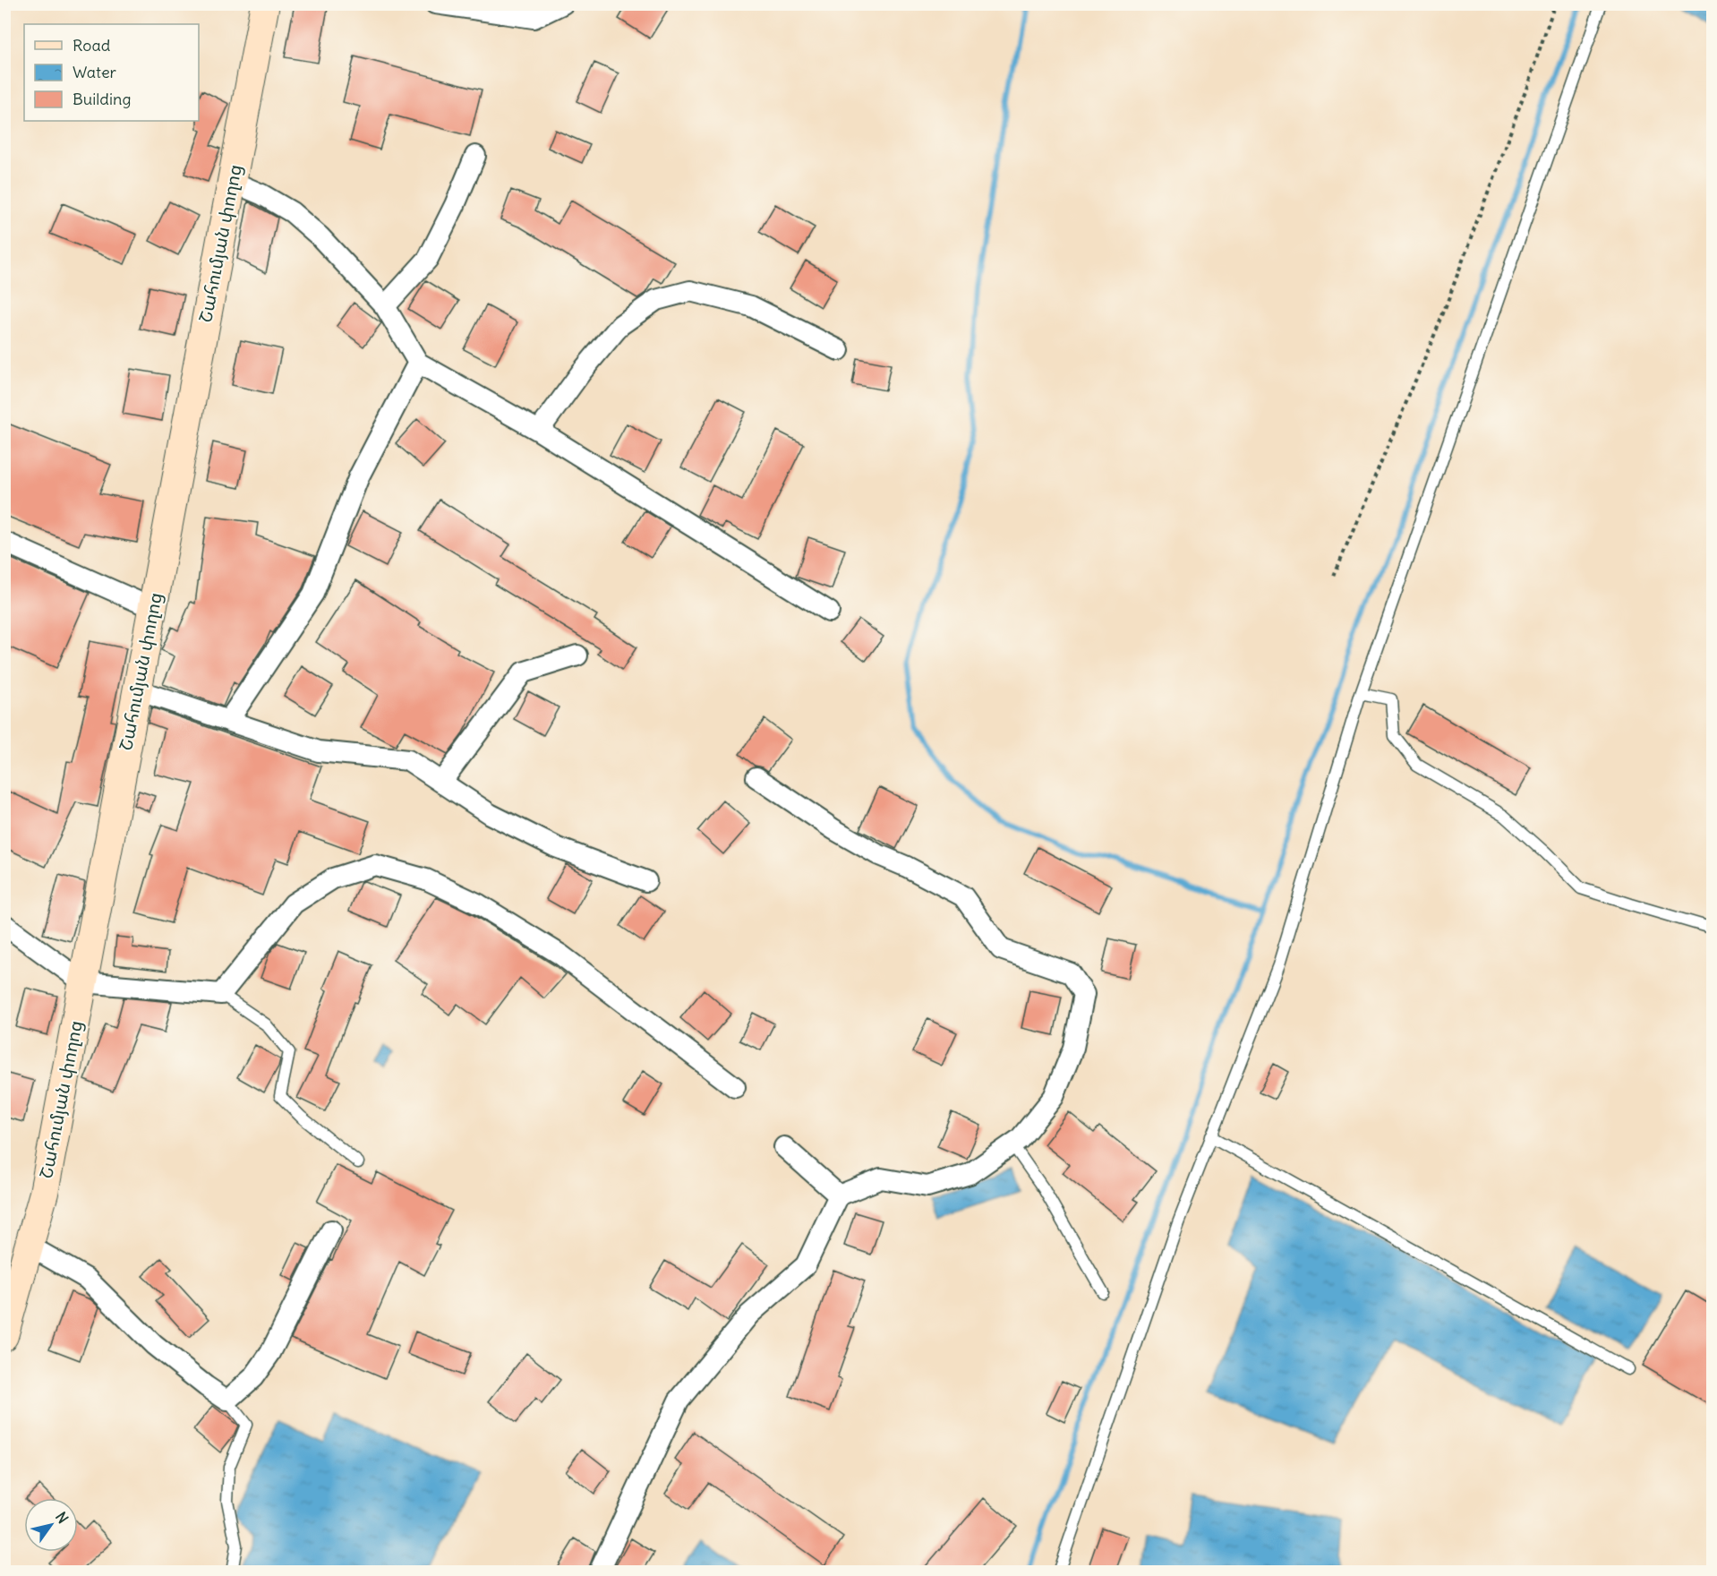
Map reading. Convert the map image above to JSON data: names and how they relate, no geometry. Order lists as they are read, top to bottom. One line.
{"streets":{"main road":["Շահումյան փողոց"]},"legend":["Road","Water","Building"],"north":"top right"}
